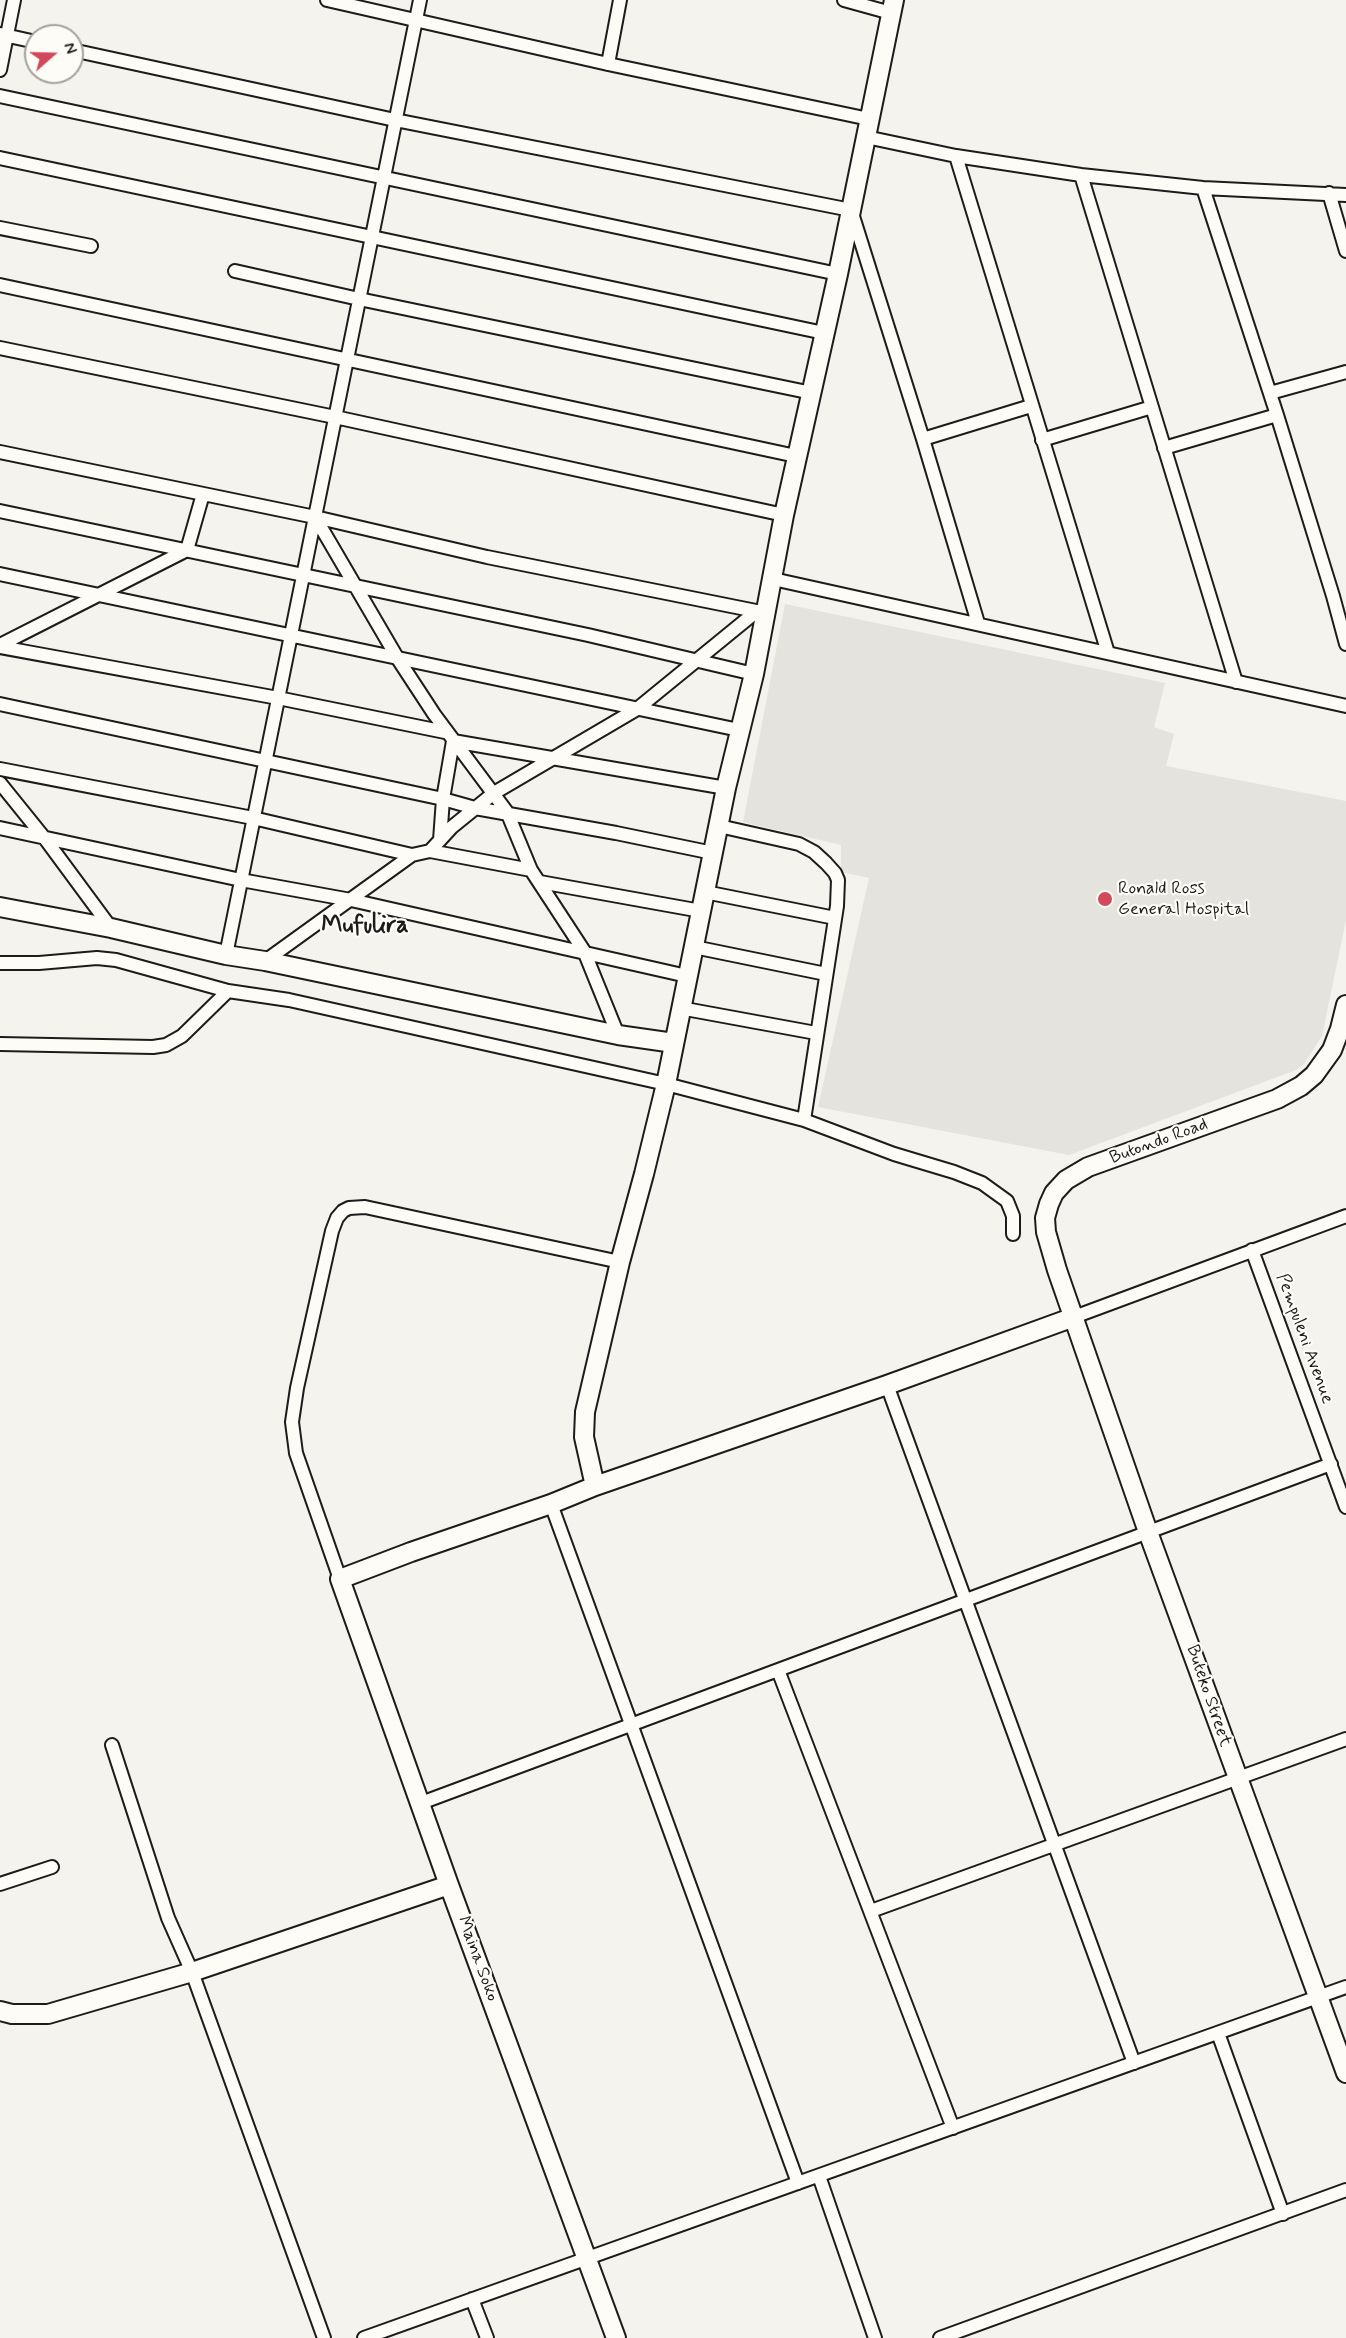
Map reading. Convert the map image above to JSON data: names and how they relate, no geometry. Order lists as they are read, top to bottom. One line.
{"streets":{"street":["Butondo Road","Pempuleni Avenue","Buteko Street","Maina Soko"]},"crossings":[["Butondo Road","Buteko Street"]],"districts":["Mufulira"],"places":["Ronald Ross General Hospital"],"north":"right"}
